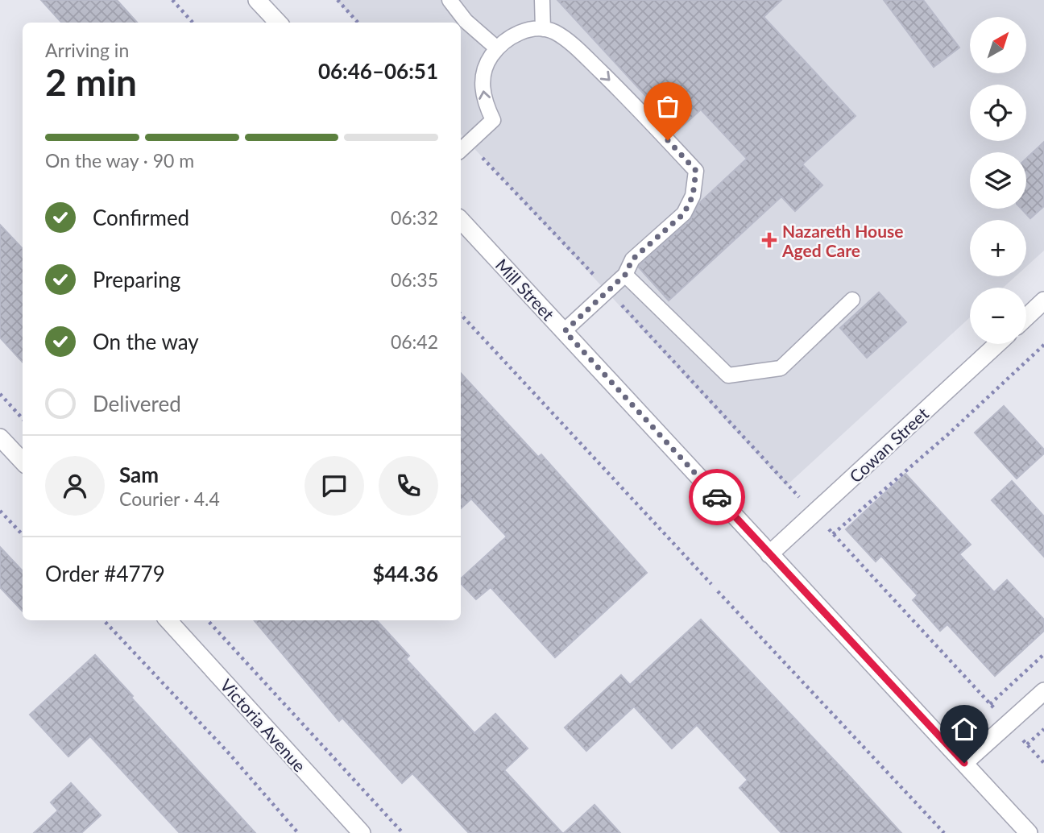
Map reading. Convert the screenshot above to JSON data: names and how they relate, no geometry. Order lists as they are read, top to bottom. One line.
{"streets":{"street":["Mill Street","Cowan Street","Victoria Avenue"]},"crossings":[["Mill Street","Cowan Street"]],"places":{"health":["Nazareth House Aged Care"]},"north":"top right","page":{"map_buttons":["+","−"],"heading":["2 min","Arriving in","06:46–06:51"],"panel":["Sam","Courier · 4.4","Order #4779","$44.36"],"bar":"On the way · 90 m","list":[["Confirmed","06:32"],["Preparing","06:35"],["On the way","06:42"],"Delivered"]}}
